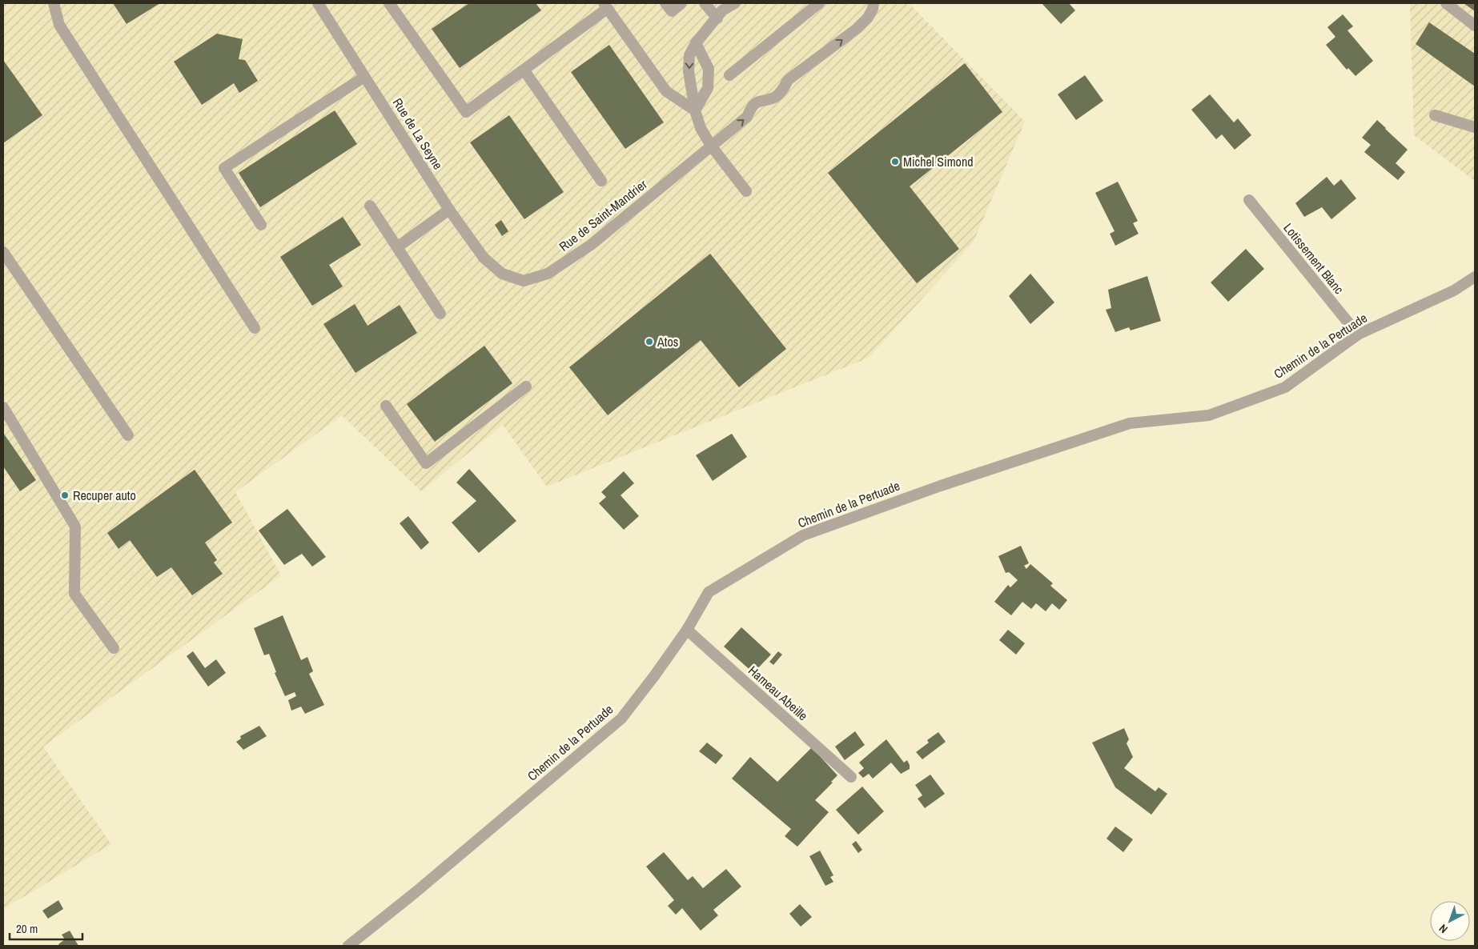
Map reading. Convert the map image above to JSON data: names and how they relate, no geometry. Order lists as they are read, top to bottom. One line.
{"streets":{"street":["Rue de La Seyne","Rue de Saint-Mandrier","Lotissement Blanc","Chemin de la Pertuade","Hameau Abeille"]},"crossings":[["Rue de La Seyne","Rue de Saint-Mandrier"],["Lotissement Blanc","Chemin de la Pertuade"],["Chemin de la Pertuade","Hameau Abeille"]],"places":["Michel Simond","Atos","Recuper auto"],"scale_bar":"20 m","north":"bottom left"}
